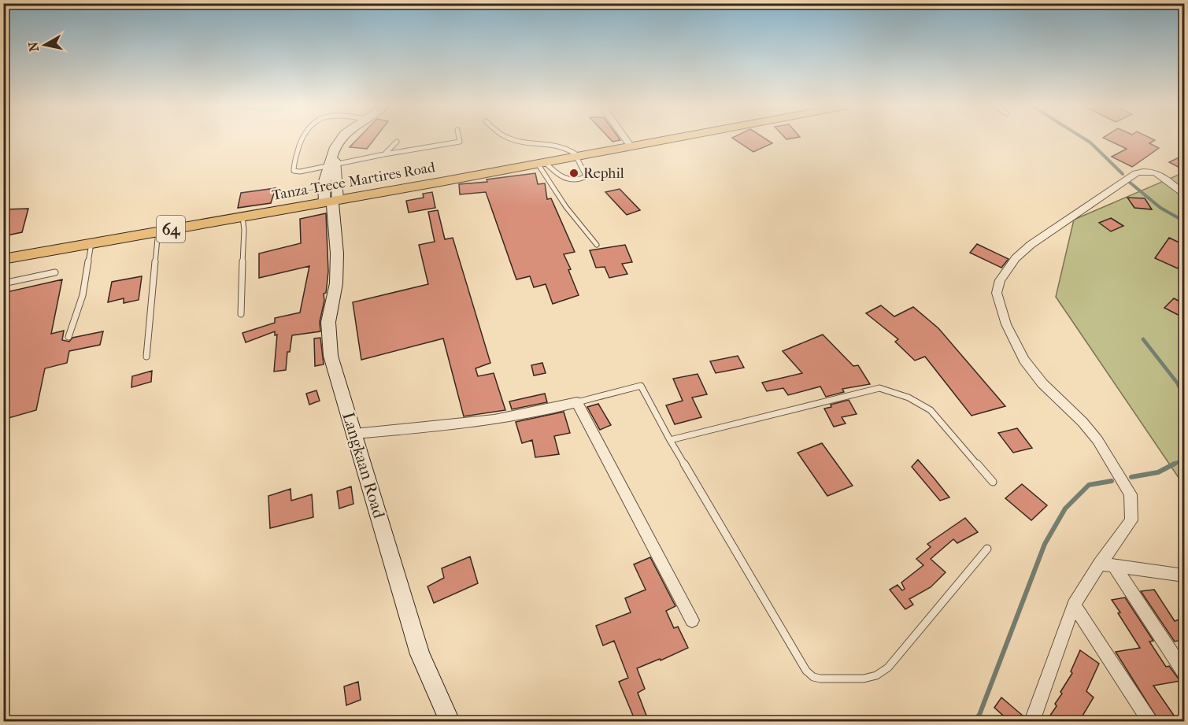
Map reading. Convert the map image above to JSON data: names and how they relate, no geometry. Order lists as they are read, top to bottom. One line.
{"streets":{"main road":["Tanza-Trece Martires Road","64"],"street":["Langkaan Road"]},"crossings":[["Tanza-Trece Martires Road","Langkaan Road"]],"places":["Rephil"],"north":"left"}
